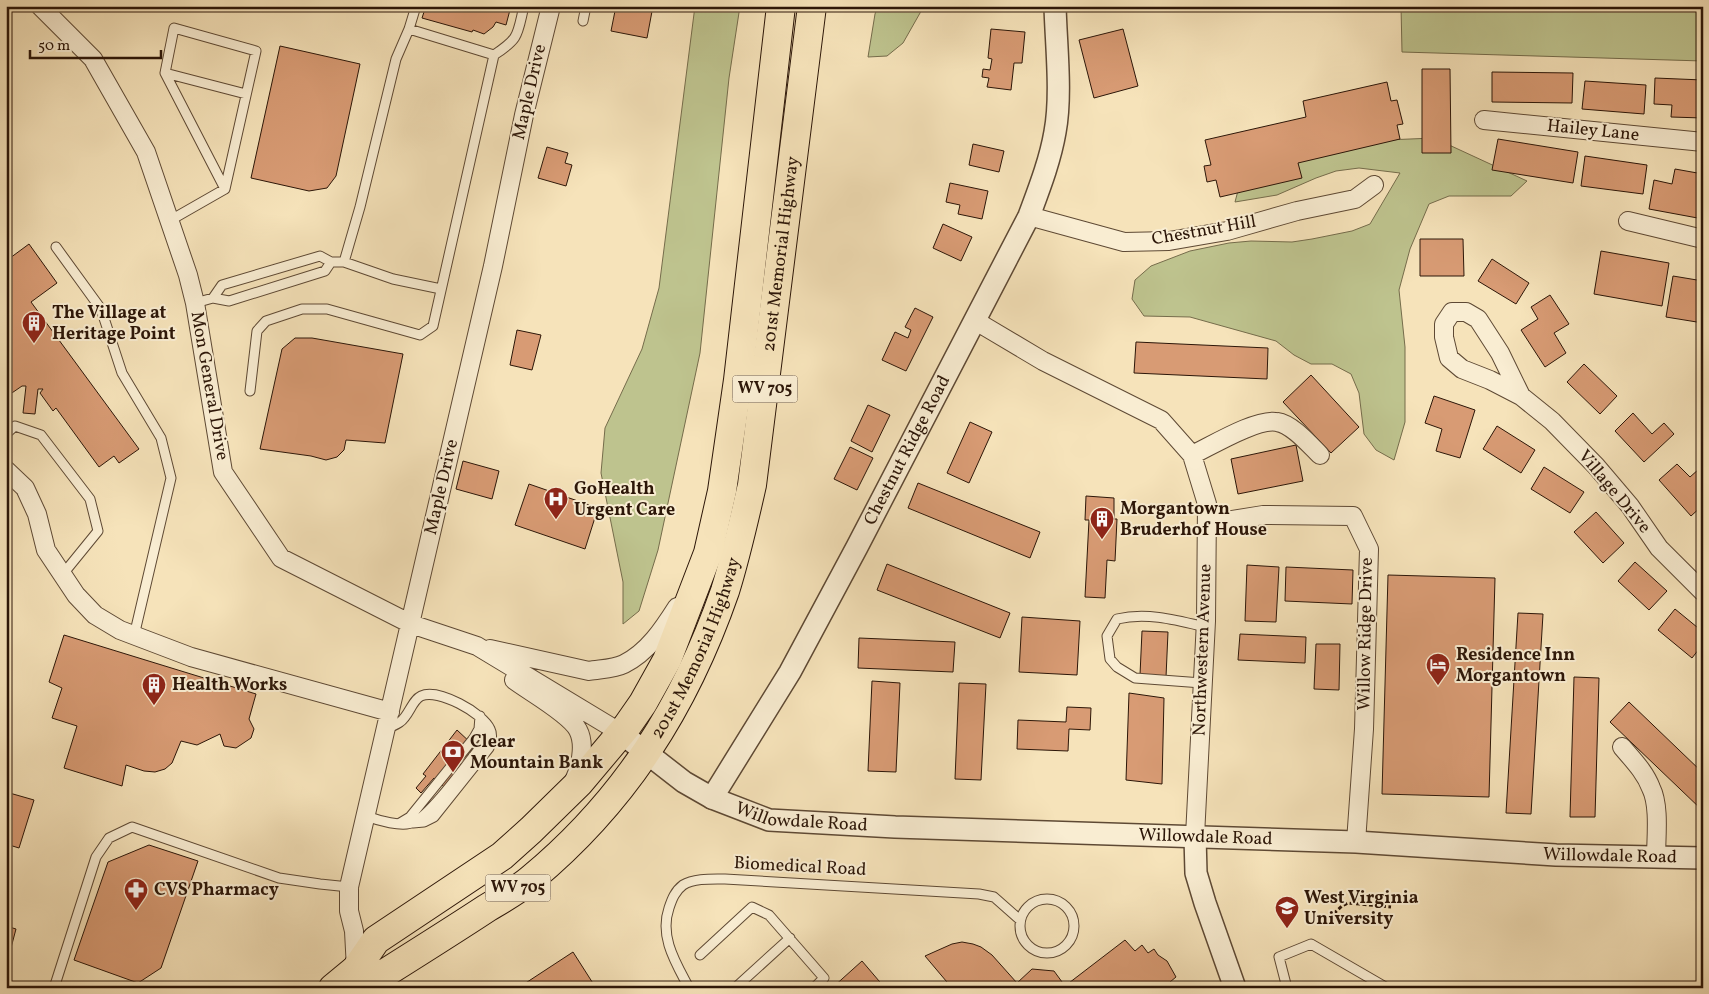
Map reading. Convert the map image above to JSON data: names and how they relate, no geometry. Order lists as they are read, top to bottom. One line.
{"streets":{"main road":["201st Memorial Highway","WV 705"],"street":["Maple Drive","Hailey Lane","Chestnut Hill","Mon General Drive","Chestnut Ridge Road","Village Drive","Willow Ridge Drive","Northwestern Avenue","Willowdale Road"],"lane":["Biomedical Road"]},"crossings":[["Maple Drive","Mon General Drive"],["Maple Drive","WV 705"],["Chestnut Hill","Chestnut Ridge Road"],["201st Memorial Highway","Mon General Drive"],["201st Memorial Highway","WV 705"],["Mon General Drive","WV 705"],["Chestnut Ridge Road","Northwestern Avenue"],["Chestnut Ridge Road","Willowdale Road"],["Willow Ridge Drive","Northwestern Avenue"],["Willow Ridge Drive","Willowdale Road"],["Northwestern Avenue","Willowdale Road"]],"places":{"building":["The Village at Heritage Point","Morgantown Bruderhof House","Health Works"],"hospital":["GoHealth Urgent Care"],"hotel":["Residence Inn Morgantown"],"bank":["Clear Mountain Bank"],"pharmacy":["CVS Pharmacy"],"school or university":["West Virginia University"]},"scale_bar":"50 m"}
